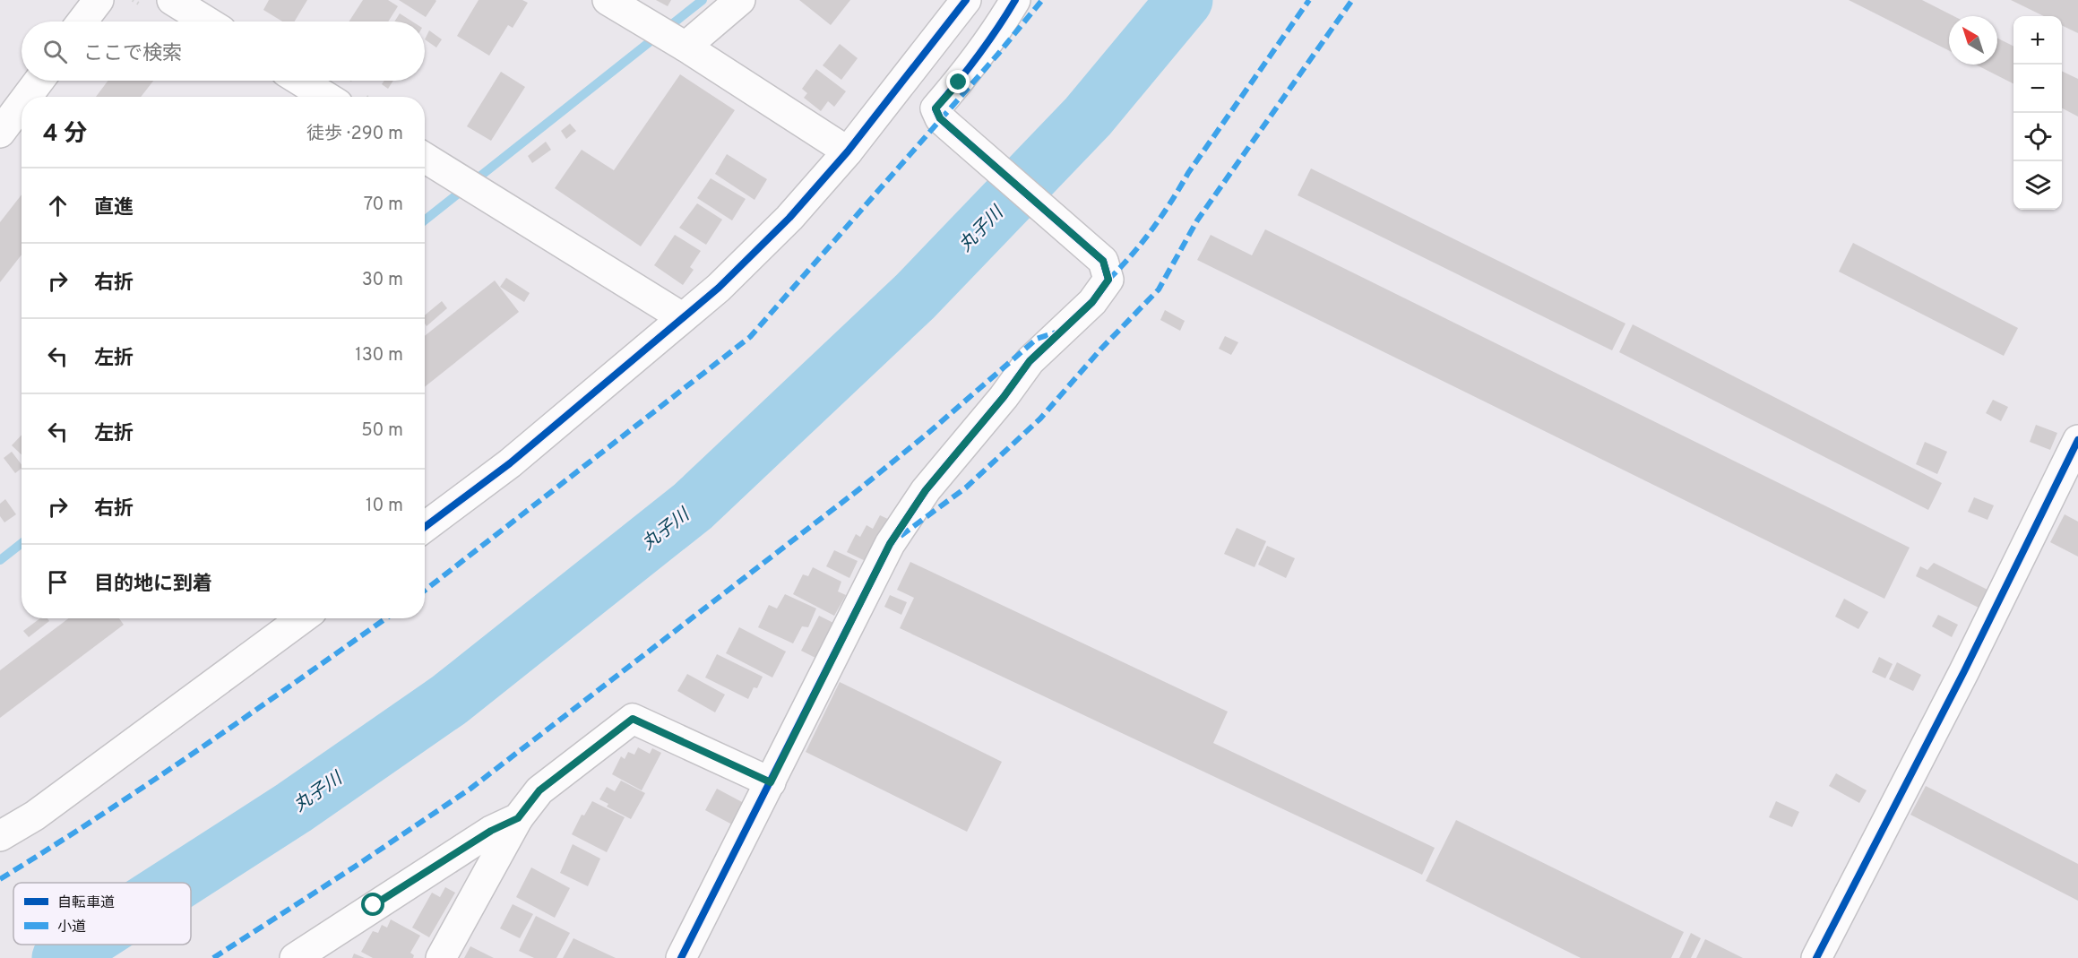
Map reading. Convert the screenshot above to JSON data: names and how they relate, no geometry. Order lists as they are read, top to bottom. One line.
{"water":["丸子川"],"legend":["自転車道","小道"],"north":"top left","page":{"map_buttons":["+","−"],"search":"ここで検索","heading":["4 分","徒歩 · 290 m"],"list":[["直進","70 m"],["右折","30 m"],["左折","130 m"],["左折","50 m"],["右折","10 m"],"目的地に到着"]}}
